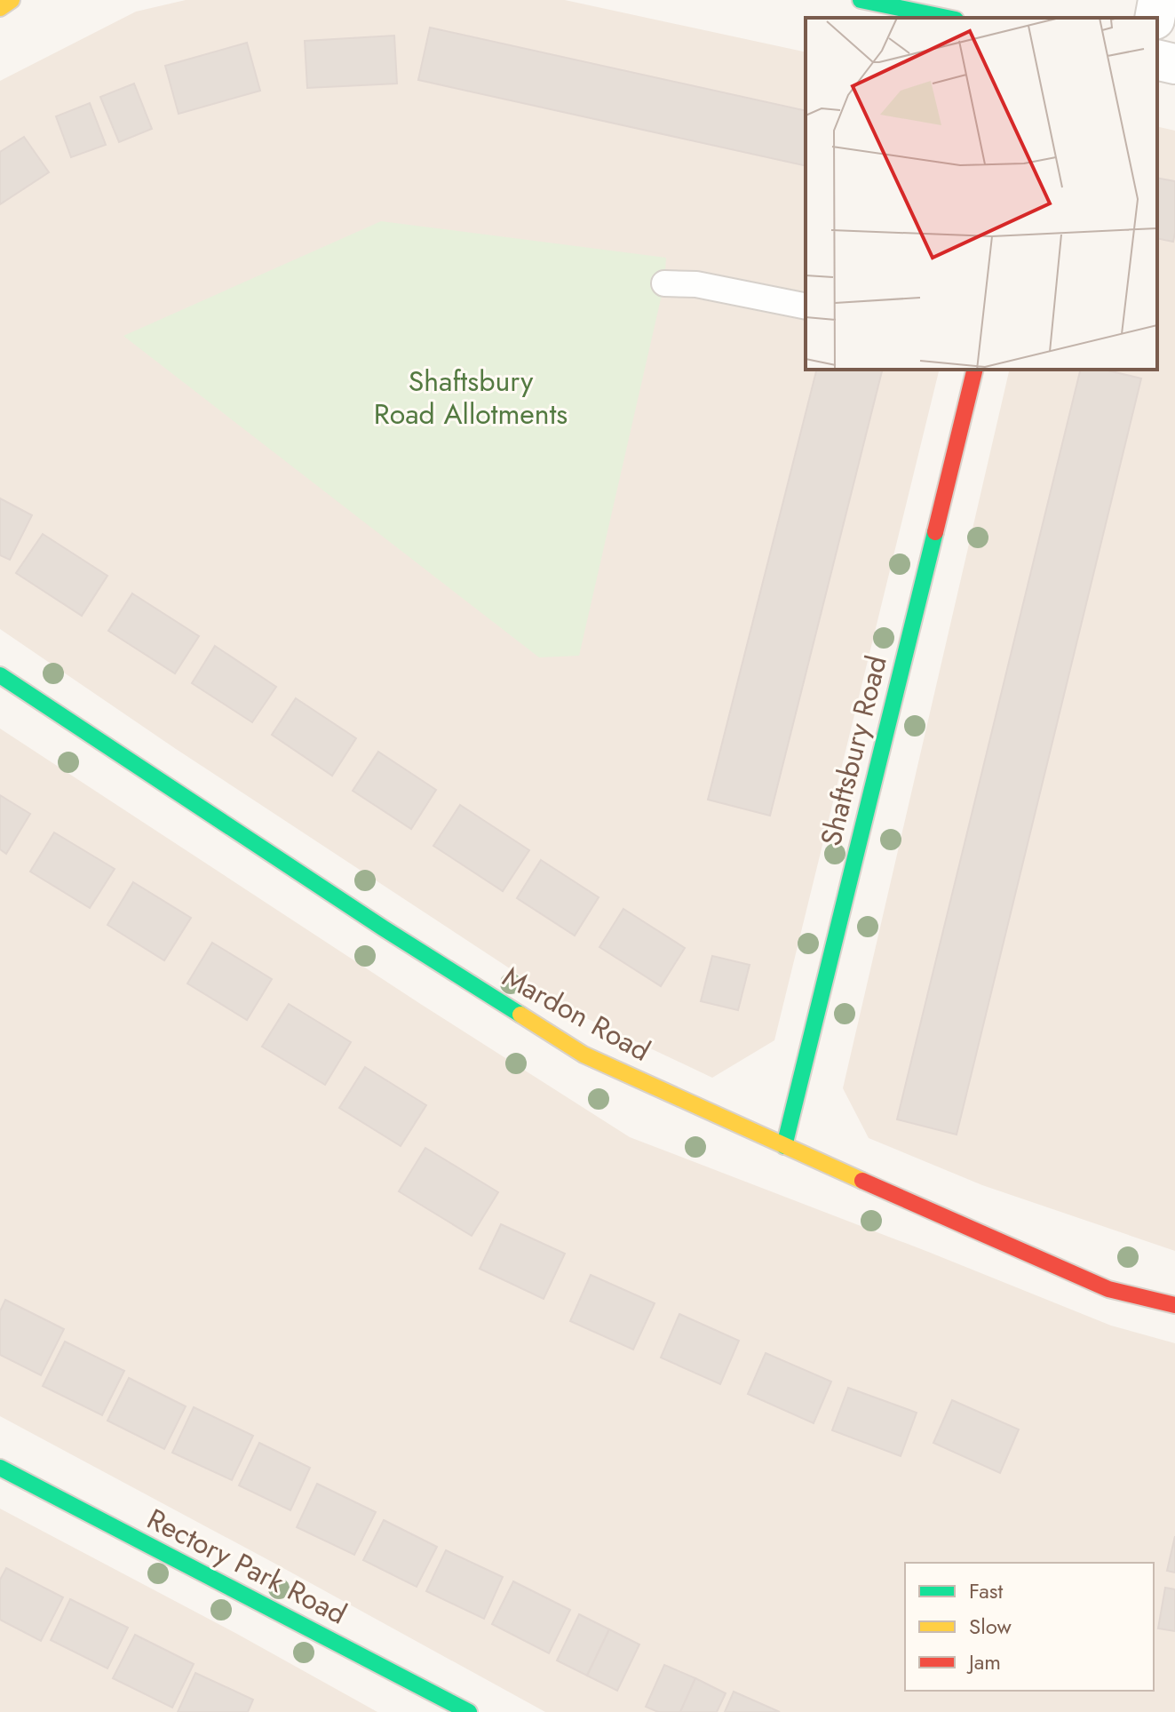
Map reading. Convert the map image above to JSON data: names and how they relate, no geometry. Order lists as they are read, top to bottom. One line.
{"streets":{"street":["Shaftsbury Road","Mardon Road","Rectory Park Road"]},"crossings":[["Shaftsbury Road","Mardon Road"]],"parks":["Shaftsbury Road Allotments"],"legend":["Fast","Slow","Jam"]}
